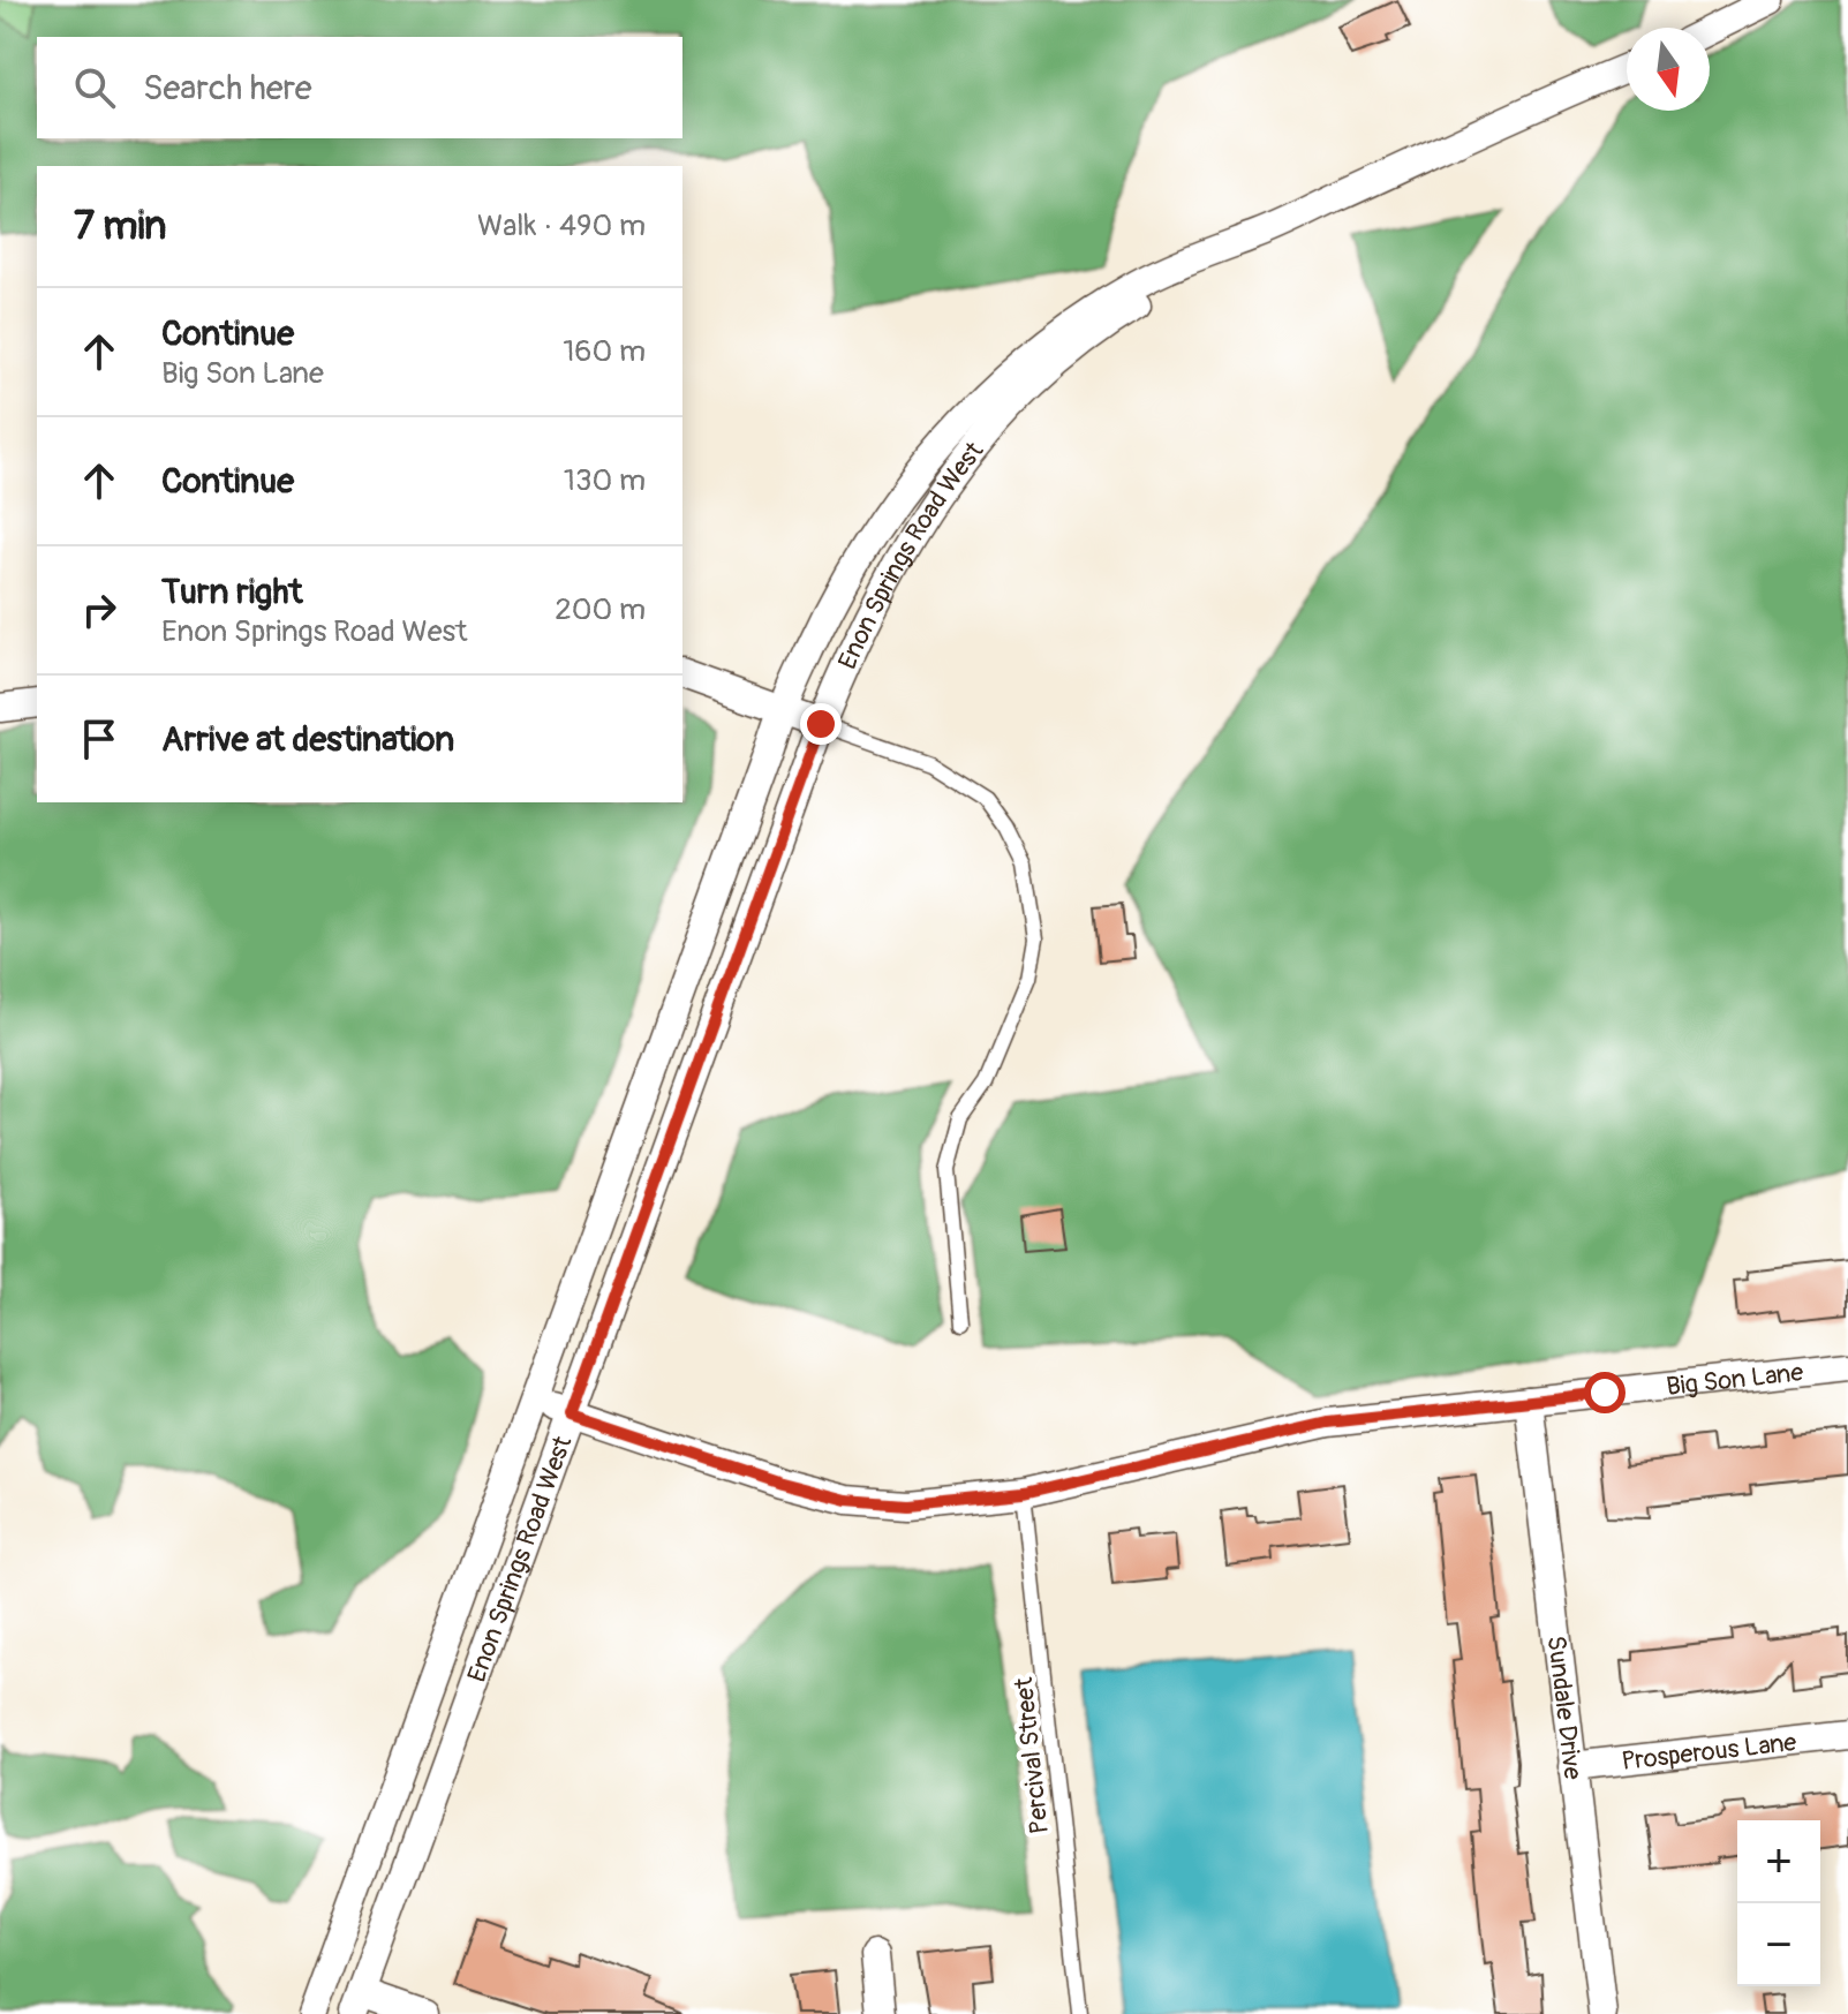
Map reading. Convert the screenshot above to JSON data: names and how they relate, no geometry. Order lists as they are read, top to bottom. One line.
{"streets":{"street":["Enon Springs Road West","Big Son Lane","Sundale Drive","Prosperous Lane"],"lane":["Percival Street"]},"crossings":[["Enon Springs Road West","Big Son Lane"],["Big Son Lane","Sundale Drive"],["Big Son Lane","Percival Street"],["Sundale Drive","Prosperous Lane"]],"north":"bottom","page":{"search":"Search here","heading":["7 min","Walk · 490 m"],"list":[["Continue","Big Son Lane","160 m"],["Continue","130 m"],["Turn right","Enon Springs Road West","200 m"],"Arrive at destination"],"map_buttons":["+","−"]}}
